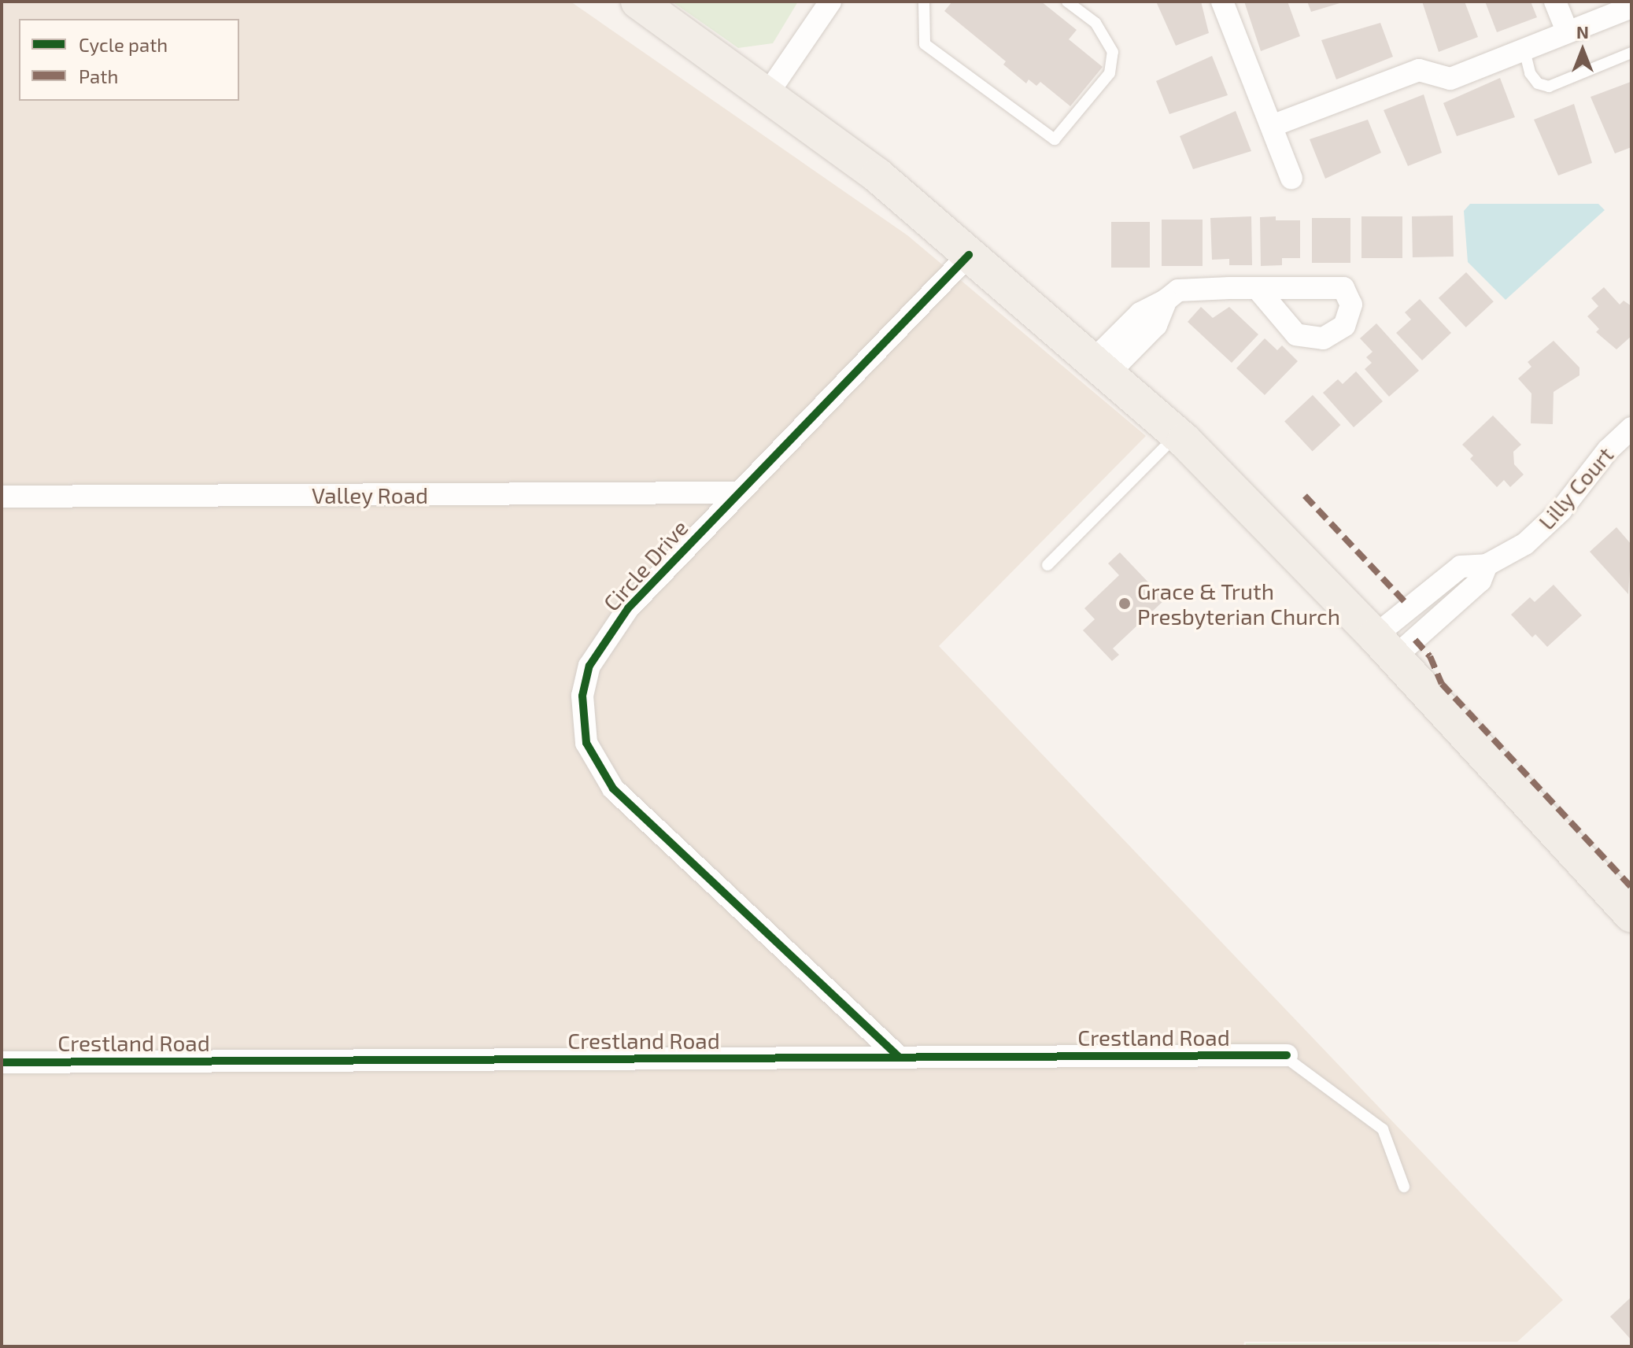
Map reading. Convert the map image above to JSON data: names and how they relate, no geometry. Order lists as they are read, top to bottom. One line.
{"streets":{"street":["Lilly Court","Valley Road","Circle Drive","Crestland Road"]},"crossings":[["Valley Road","Circle Drive"],["Circle Drive","Crestland Road"]],"places":["Grace & Truth Presbyterian Church"],"legend":["Cycle path","Path"],"north":"top"}
